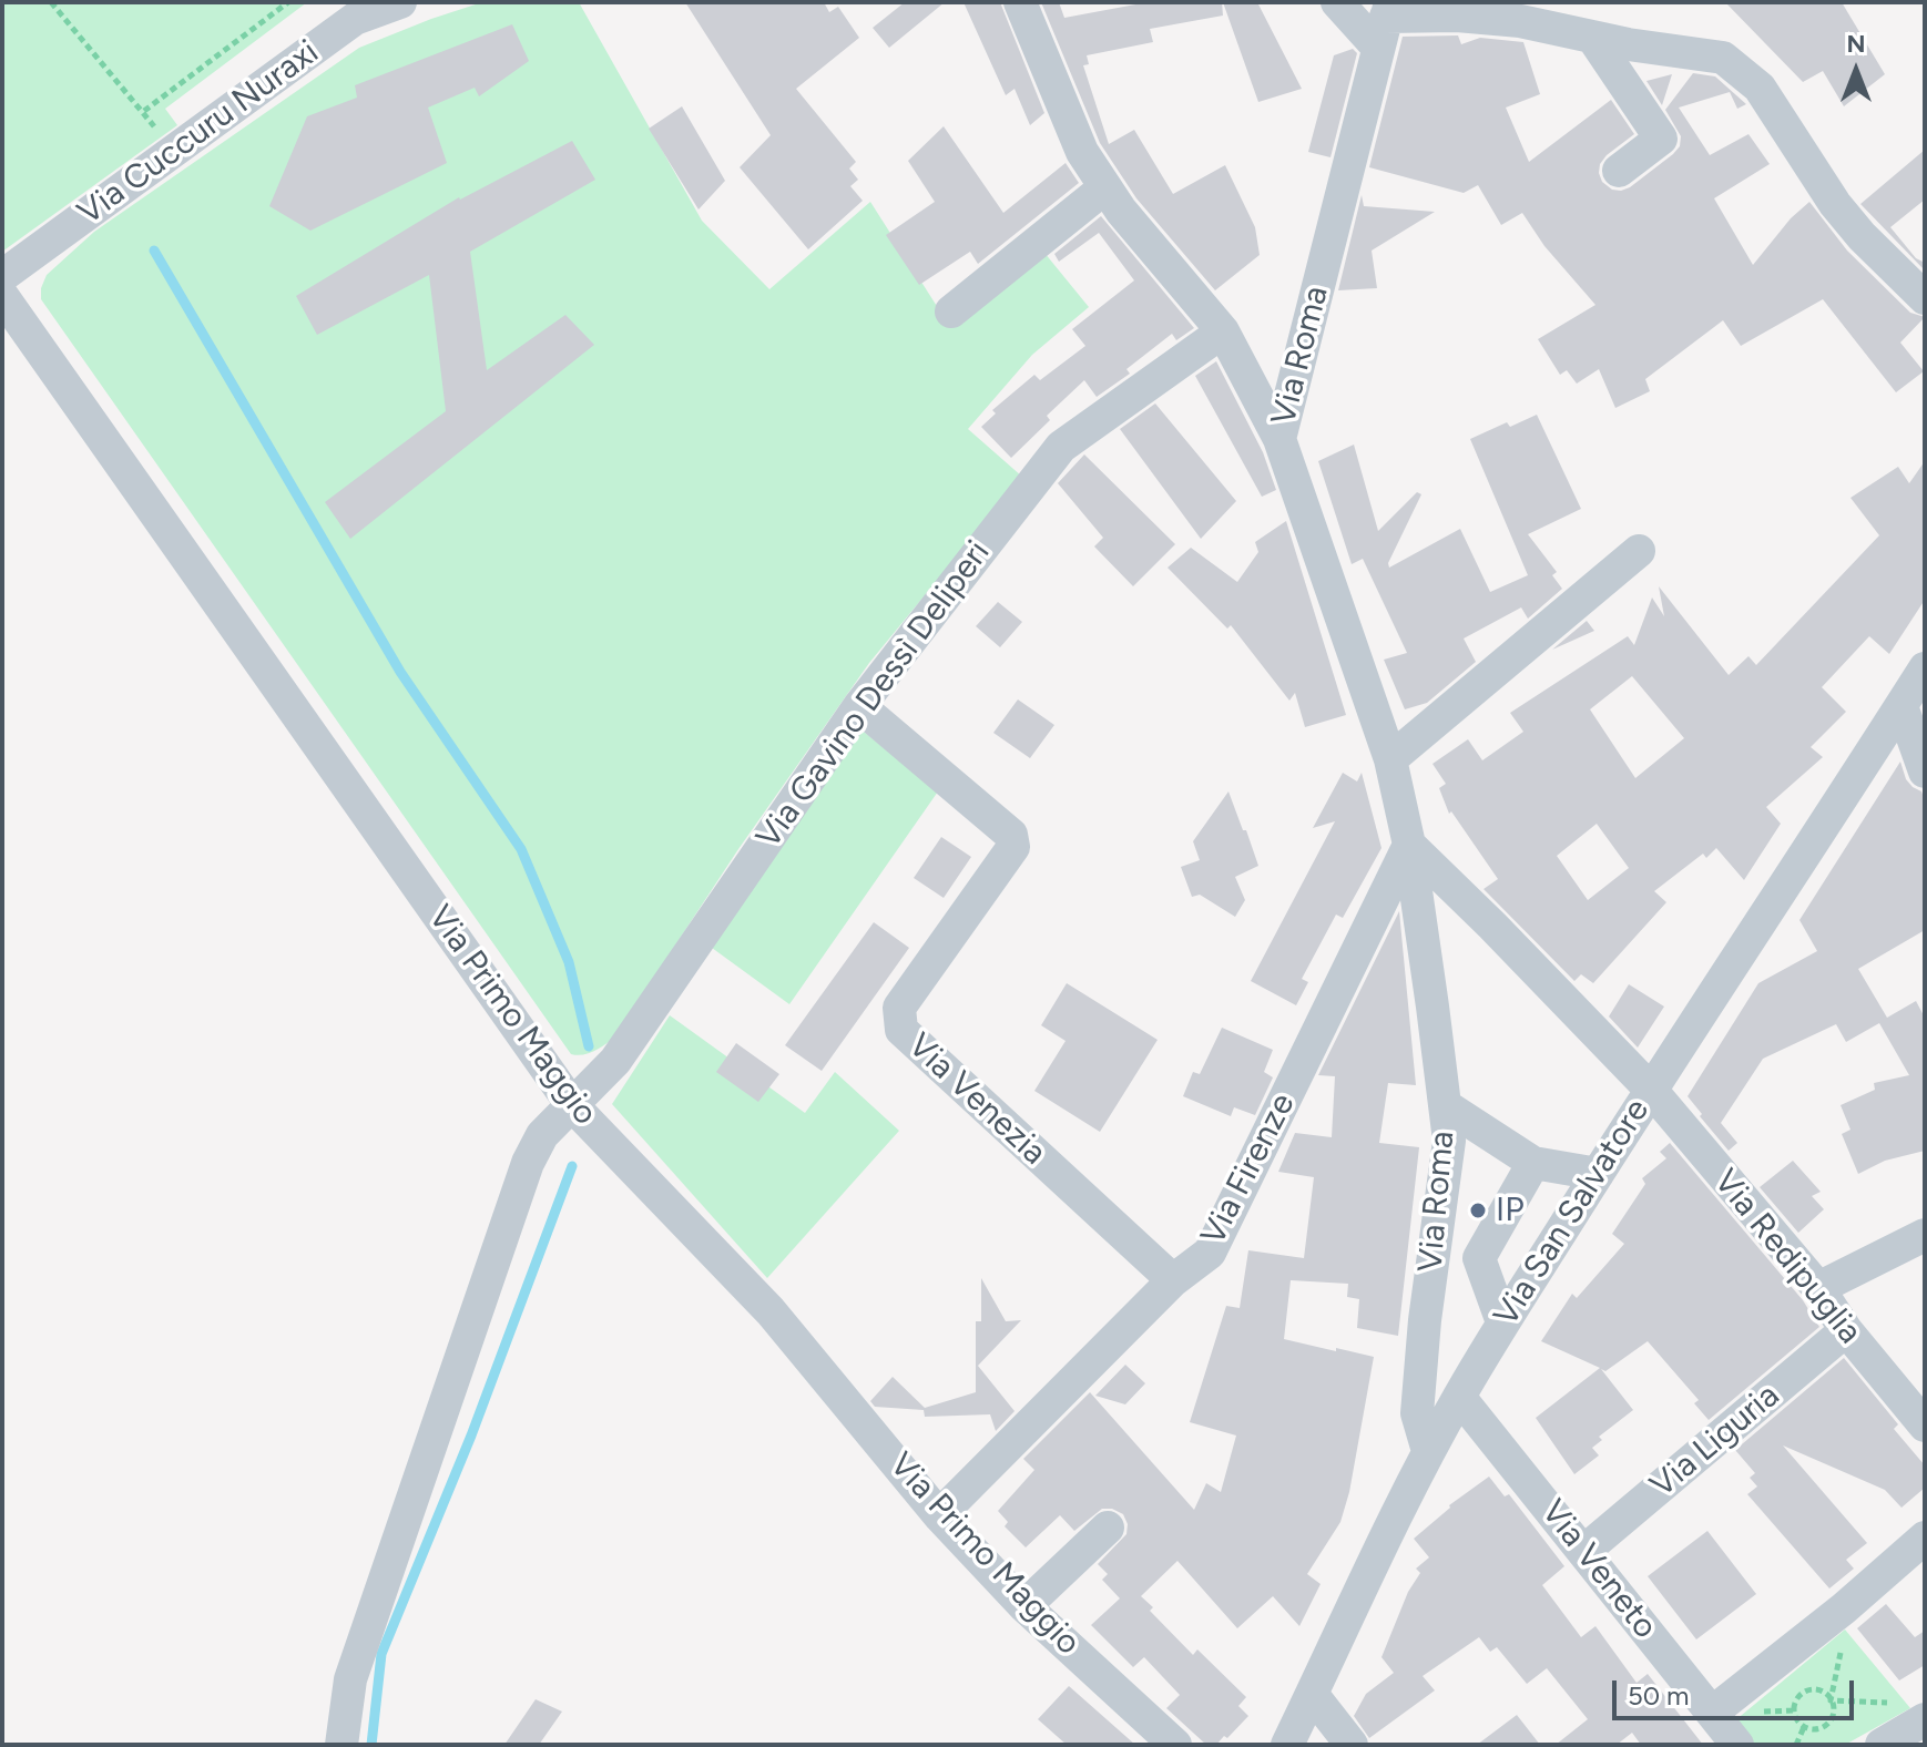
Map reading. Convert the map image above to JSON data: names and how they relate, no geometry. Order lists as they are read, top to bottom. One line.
{"streets":{"street":["Via Cuccuru Nuraxi","Via Roma","Via Gavino Dessì Deliperi","Via Primo Maggio","Via Venezia","Via Firenze","Via San Salvatore","Via Redipuglia","Via Liguria","Via Veneto"]},"crossings":[["Via Roma","Via Firenze"],["Via Roma","Via San Salvatore"],["Via Gavino Dessì Deliperi","Via Primo Maggio"],["Via Gavino Dessì Deliperi","Via Venezia"],["Via Primo Maggio","Via Firenze"],["Via Venezia","Via Firenze"],["Via San Salvatore","Via Redipuglia"],["Via San Salvatore","Via Veneto"],["Via Redipuglia","Via Liguria"],["Via Liguria","Via Veneto"]],"places":["IP"],"scale_bar":"50 m","north":"top"}
